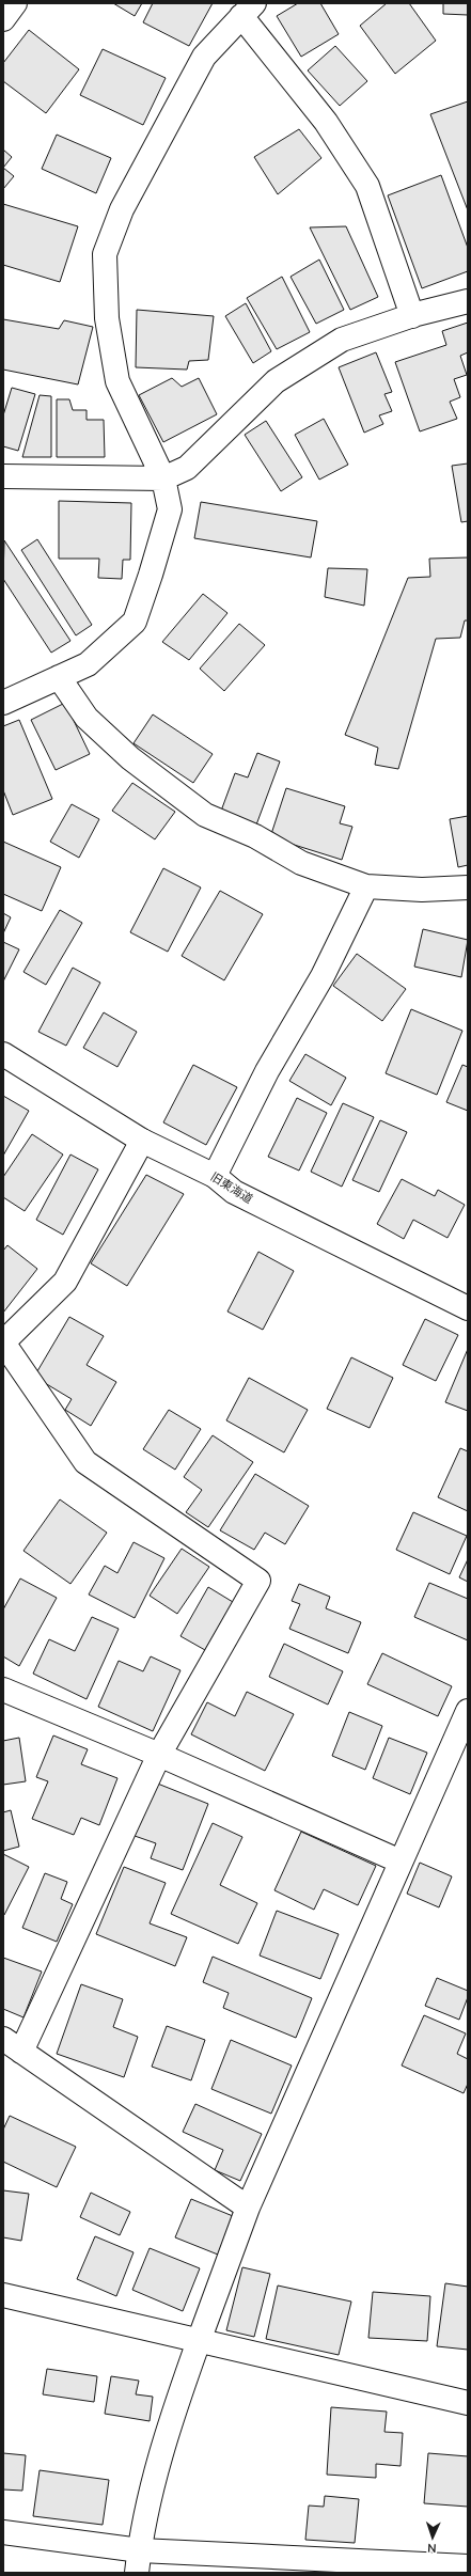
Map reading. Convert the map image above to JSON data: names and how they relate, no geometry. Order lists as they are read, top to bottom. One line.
{"streets":{"street":["旧東海道"]},"north":"bottom"}
